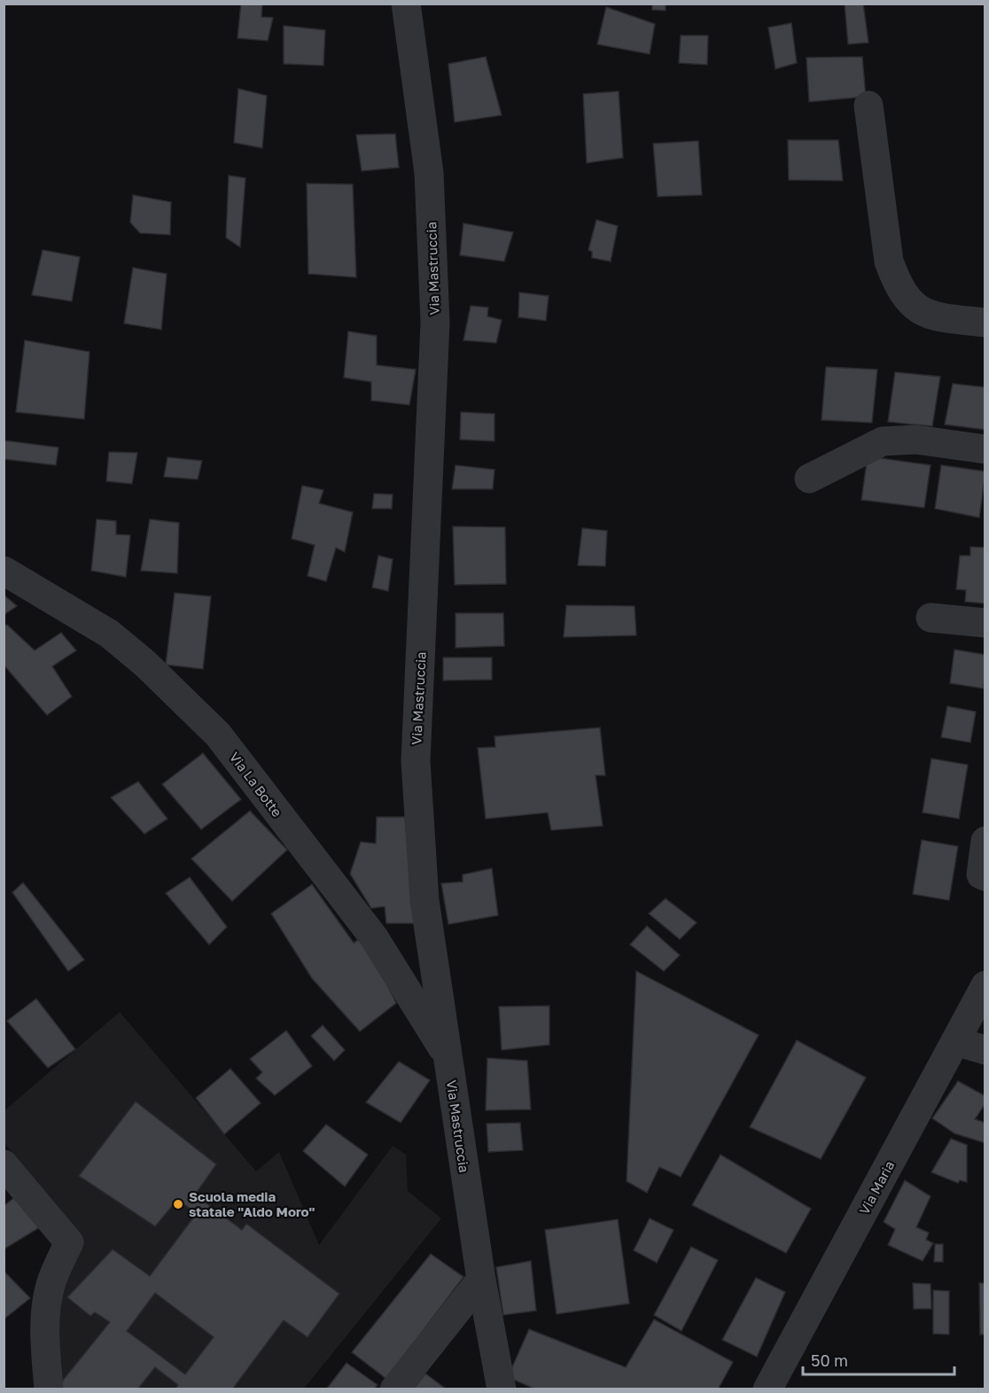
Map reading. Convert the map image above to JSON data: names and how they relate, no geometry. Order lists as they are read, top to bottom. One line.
{"streets":{"street":["Via Mastruccia","Via La Botte","Via Maria"]},"crossings":[["Via Mastruccia","Via La Botte"]],"places":["Scuola media statale \"Aldo Moro\""],"scale_bar":"50 m"}
